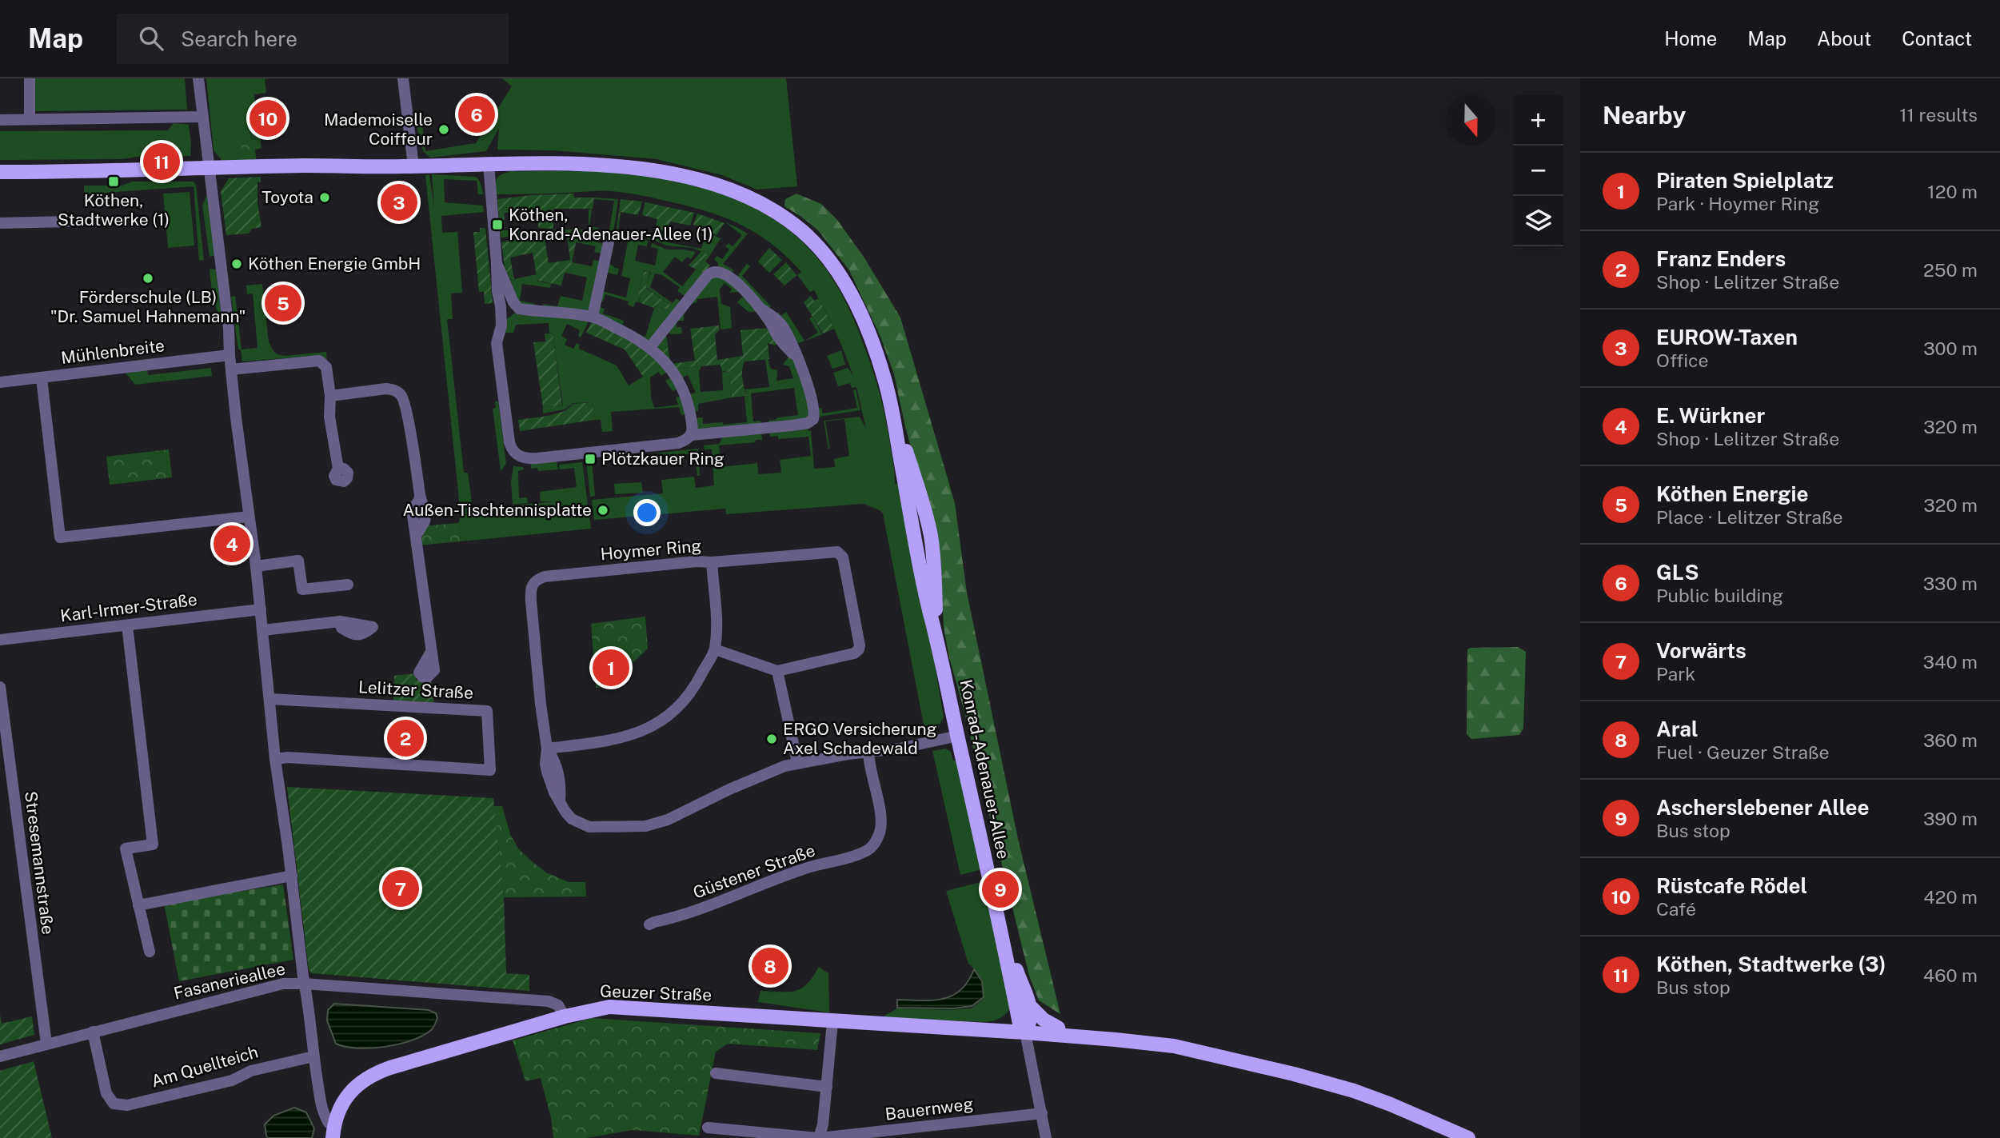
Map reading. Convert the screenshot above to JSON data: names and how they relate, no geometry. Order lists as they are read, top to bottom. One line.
{"streets":{"main road":["Konrad-Adenauer-Allee","Geuzer Straße"],"street":["Mühlenbreite","Hoymer Ring","Karl-Irmer-Straße","Lelitzer Straße","Stresemannstraße","Güstener Straße","Fasanerieallee","Am Quellteich","Bauernweg"]},"crossings":[["Konrad-Adenauer-Allee","Geuzer Straße"],["Stresemannstraße","Fasanerieallee"],["Fasanerieallee","Geuzer Straße"],["Fasanerieallee","Am Quellteich"]],"places":{"other":["Mademoiselle Coiffeur","Toyota","Köthen Energie GmbH","Förderschule (LB) \"Dr. Samuel Hahnemann\"","Außen-Tischtennisplatte","ERGO Versicherung Axel Schadewald"],"transit":["Köthen, Stadtwerke (1)","Köthen, Konrad-Adenauer-Allee (1)","Plötzkauer Ring"]},"north":"bottom","page":{"header":"Map","search":"Search here","nav":["Home","Map","About","Contact"],"heading":["Nearby","11 results"],"pins":["6","10","11","3","5","4","1","2","7","9","8"],"map_buttons":["+","−"],"list":[{"mark":"1","name":"Piraten Spielplatz","note":"Park · Hoymer Ring","value":"120 m"},{"mark":"2","name":"Franz Enders","note":"Shop · Lelitzer Straße","value":"250 m"},{"mark":"3","name":"EUROW-Taxen","note":"Office","value":"300 m"},{"mark":"4","name":"E. Würkner","note":"Shop · Lelitzer Straße","value":"320 m"},{"mark":"5","name":"Köthen Energie","note":"Place · Lelitzer Straße","value":"320 m"},{"mark":"6","name":"GLS","note":"Public building","value":"330 m"},{"mark":"7","name":"Vorwärts","note":"Park","value":"340 m"},{"mark":"8","name":"Aral","note":"Fuel · Geuzer Straße","value":"360 m"},{"mark":"9","name":"Ascherslebener Allee","note":"Bus stop","value":"390 m"},{"mark":"10","name":"Rüstcafe Rödel","note":"Café","value":"420 m"},{"mark":"11","name":"Köthen, Stadtwerke (3)","note":"Bus stop","value":"460 m"}]}}
